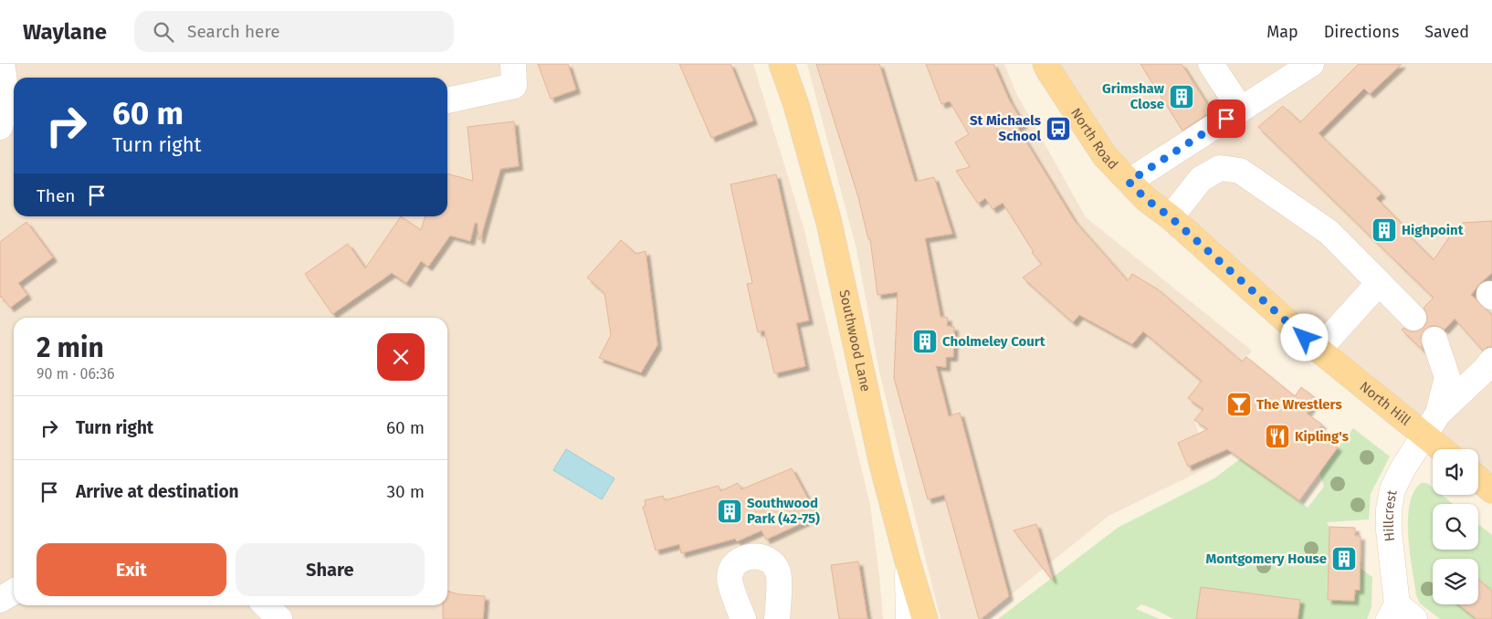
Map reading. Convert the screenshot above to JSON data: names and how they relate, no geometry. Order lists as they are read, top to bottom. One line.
{"streets":{"main road":["North Road","Southwood Lane","North Hill"],"street":["Hillcrest"]},"crossings":[["North Road","North Hill"],["North Hill","Hillcrest"]],"places":{"building":["Grimshaw Close","Highpoint","Cholmeley Court","Southwood Park (42-75)","Montgomery House"],"bus stop":["St Michaels School"],"bar":["The Wrestlers"],"restaurant":["Kipling's"]},"page":{"header":"Waylane","search":"Search here","nav":["Map","Directions","Saved"],"turn":["60 m","Turn right"],"then":"Then","heading":["2 min","90 m · 06:36"],"list":[{"name":"Turn right","value":"60 m"},{"name":"Arrive at destination","value":"30 m"}],"buttons":["Exit","Share"]}}
